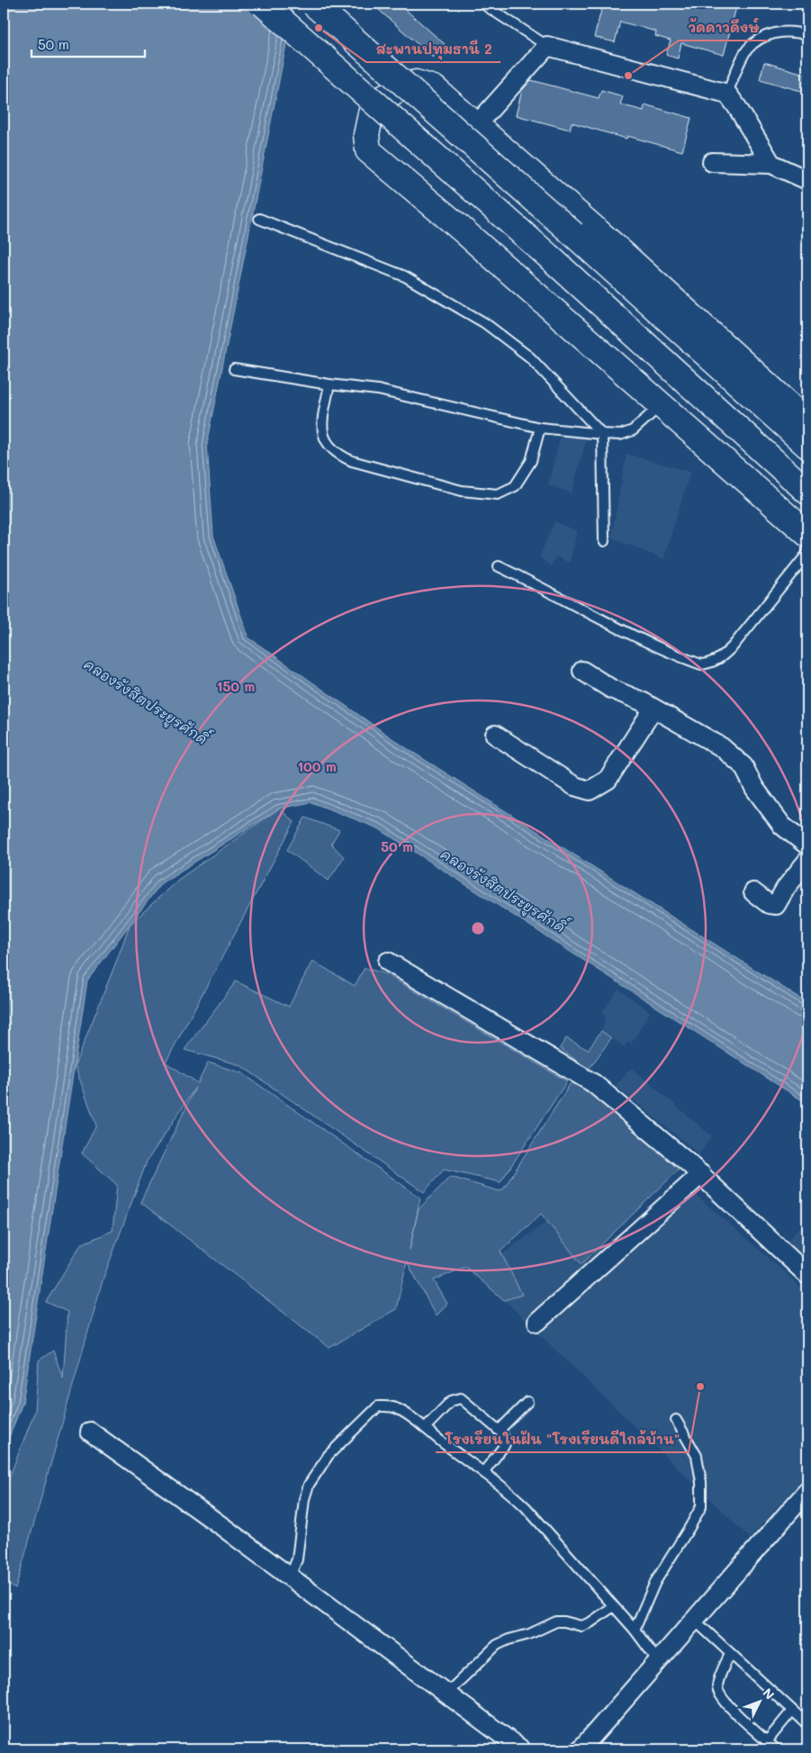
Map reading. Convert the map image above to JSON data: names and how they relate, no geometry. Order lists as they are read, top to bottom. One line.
{"water":["คลองรังสิตประยูรศักดิ์"],"places":["สะพานปทุมธานี 2","วัดดาวดึงษ์","โรงเรียนในฝัน \"โรงเรียนดีใกล้บ้าน\""],"scale_bar":"50 m","north":"top right","rings":["150 m","100 m","50 m"]}
